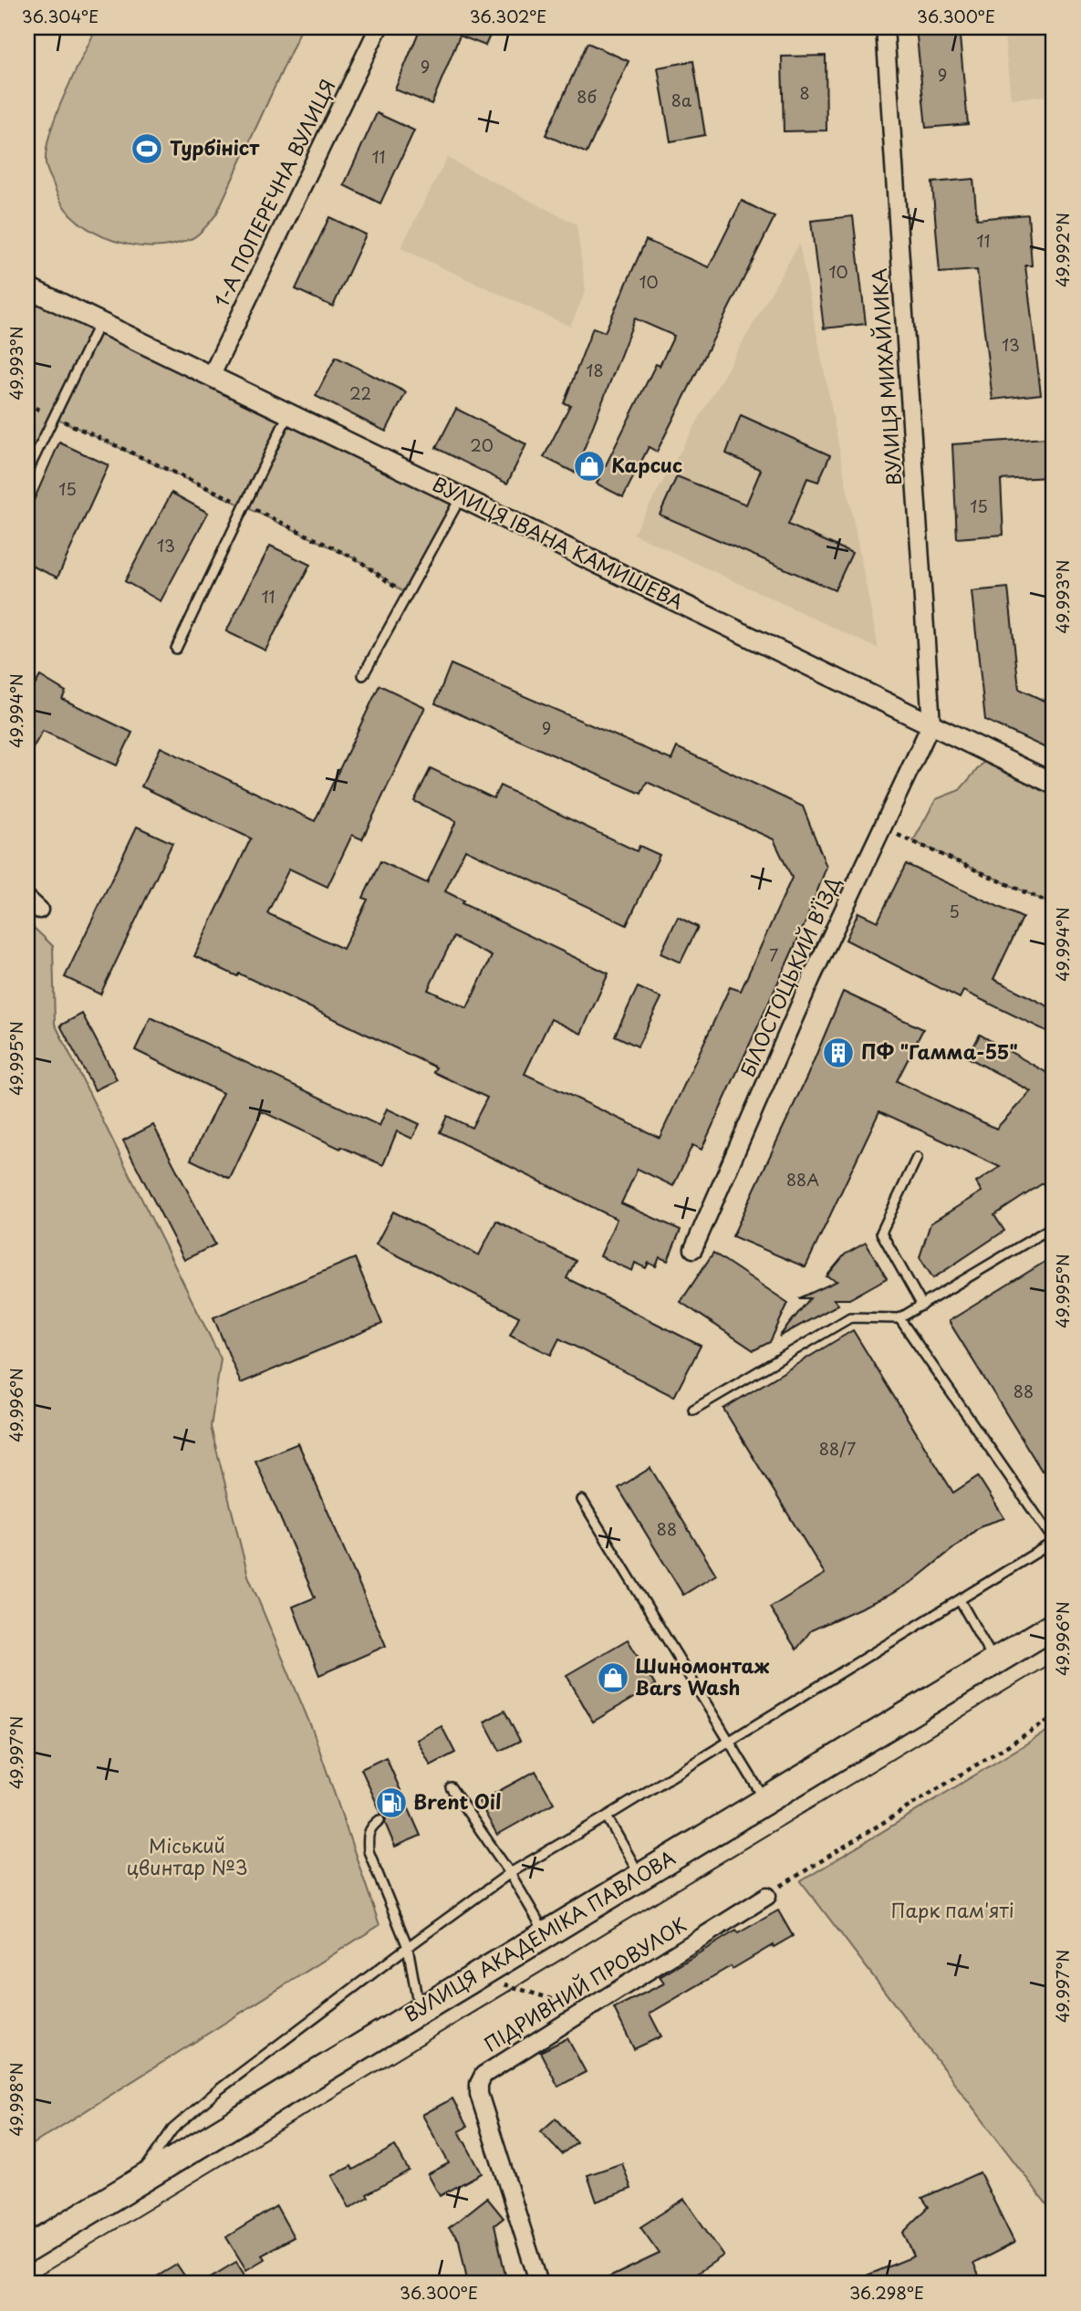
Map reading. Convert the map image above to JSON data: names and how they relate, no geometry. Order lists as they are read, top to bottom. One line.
{"streets":{"main road":["ВУЛИЦЯ АКАДЕМІКА ПАВЛОВА"],"street":["1-А ПОПЕРЕЧНА ВУЛИЦЯ","ВУЛИЦЯ МИХАЙЛИКА","ВУЛИЦЯ ІВАНА КАМИШЕВА","БІЛОСТОЦЬКИЙ В’ЇЗД","ПІДРИВНИЙ ПРОВУЛОК"]},"crossings":[["1-А ПОПЕРЕЧНА ВУЛИЦЯ","ВУЛИЦЯ ІВАНА КАМИШЕВА"],["ВУЛИЦЯ МИХАЙЛИКА","ВУЛИЦЯ ІВАНА КАМИШЕВА"],["ВУЛИЦЯ МИХАЙЛИКА","БІЛОСТОЦЬКИЙ В’ЇЗД"],["ВУЛИЦЯ ІВАНА КАМИШЕВА","БІЛОСТОЦЬКИЙ В’ЇЗД"]],"parks":["Міський цвинтар №3","Парк пам'яті"],"places":{"sports":["Турбініст"],"shop":["Карсис","Шиномонтаж Bars Wash"],"building":["ПФ \"Гамма-55\""],"fuel station":["Brent Oil"]},"house_numbers":["9","9","8","8б","8а","11","11","10","10","13","18","22","20","15","15","13","11","9","5","7","88А","88","88/7","88"],"coordinates":["36.304°E","36.302°E","36.300°E","49.992°N","49.993°N","49.994°N","49.995°N","49.996°N","49.997°N","49.998°N","36.298°E"]}
